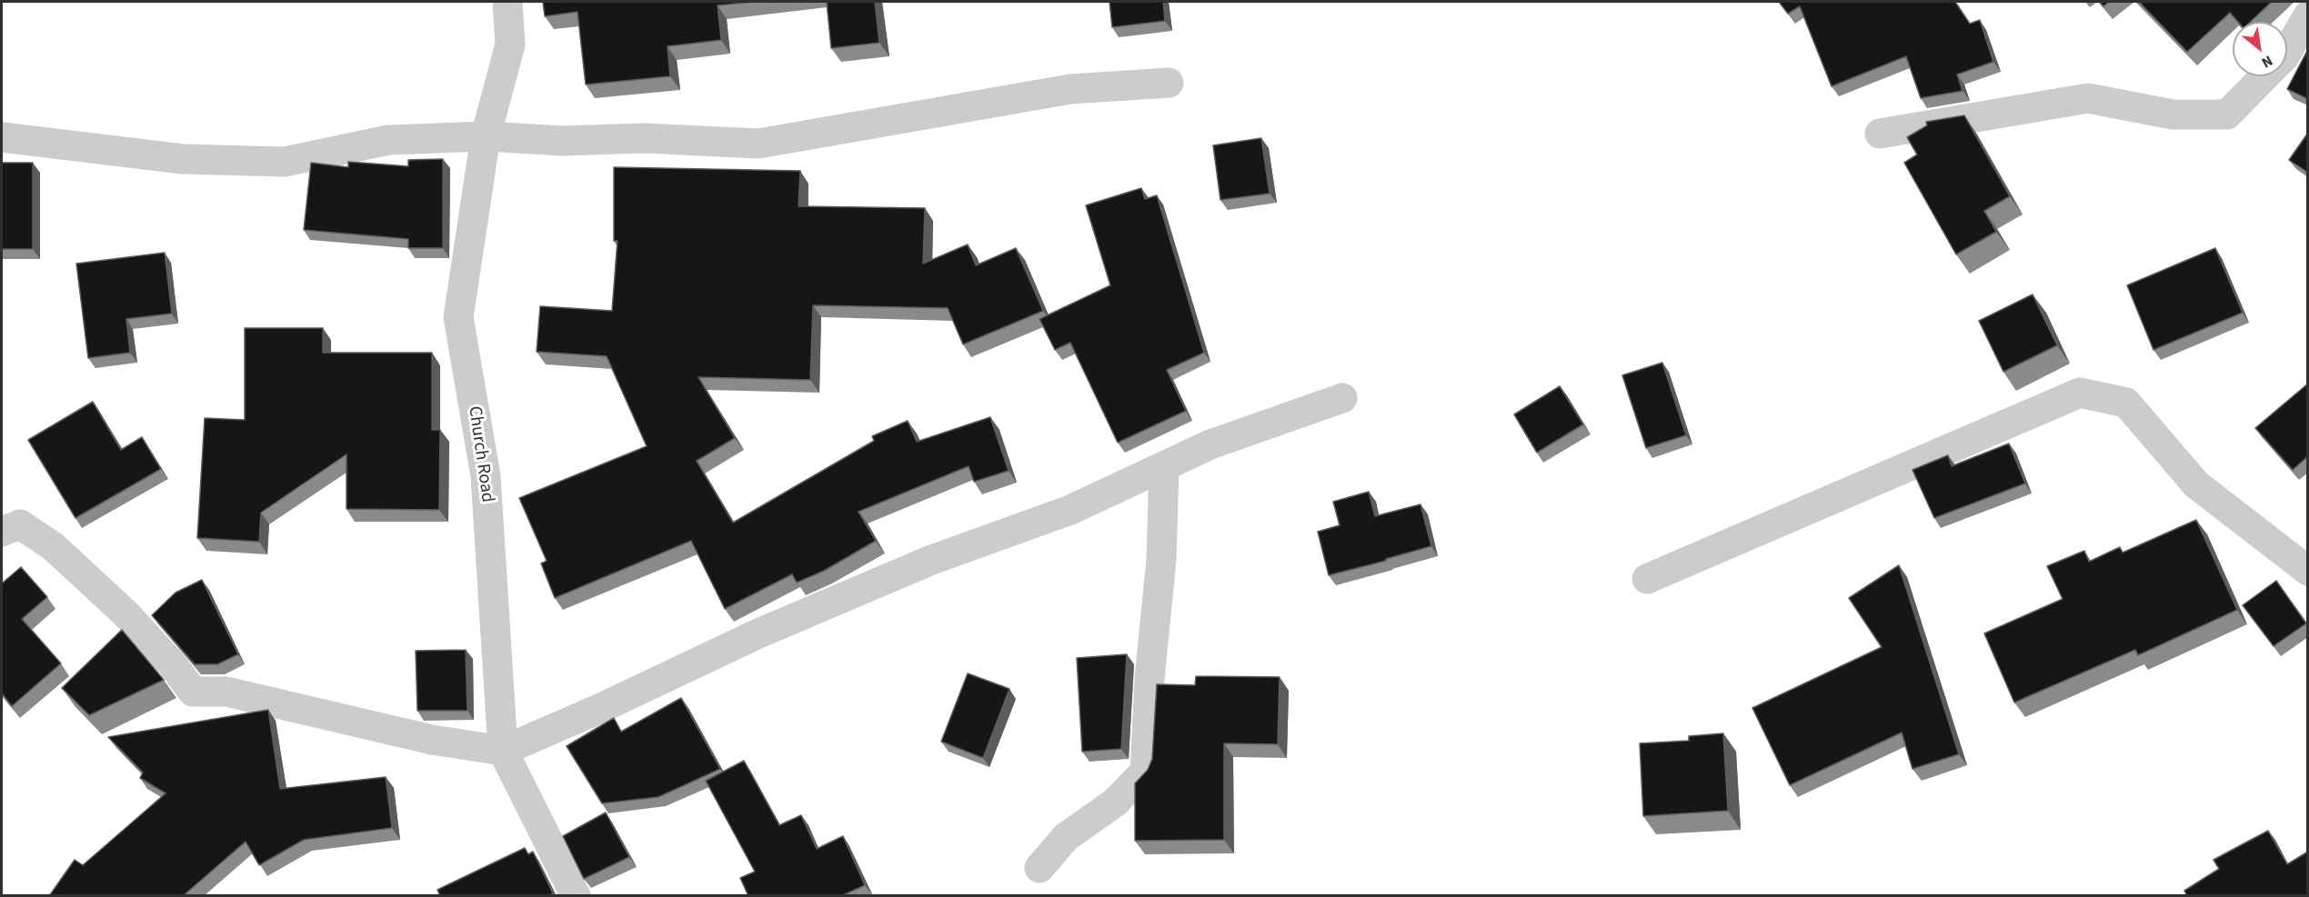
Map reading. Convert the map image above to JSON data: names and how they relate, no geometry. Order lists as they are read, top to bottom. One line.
{"streets":{"street":["Church Road"]},"north":"bottom right"}
